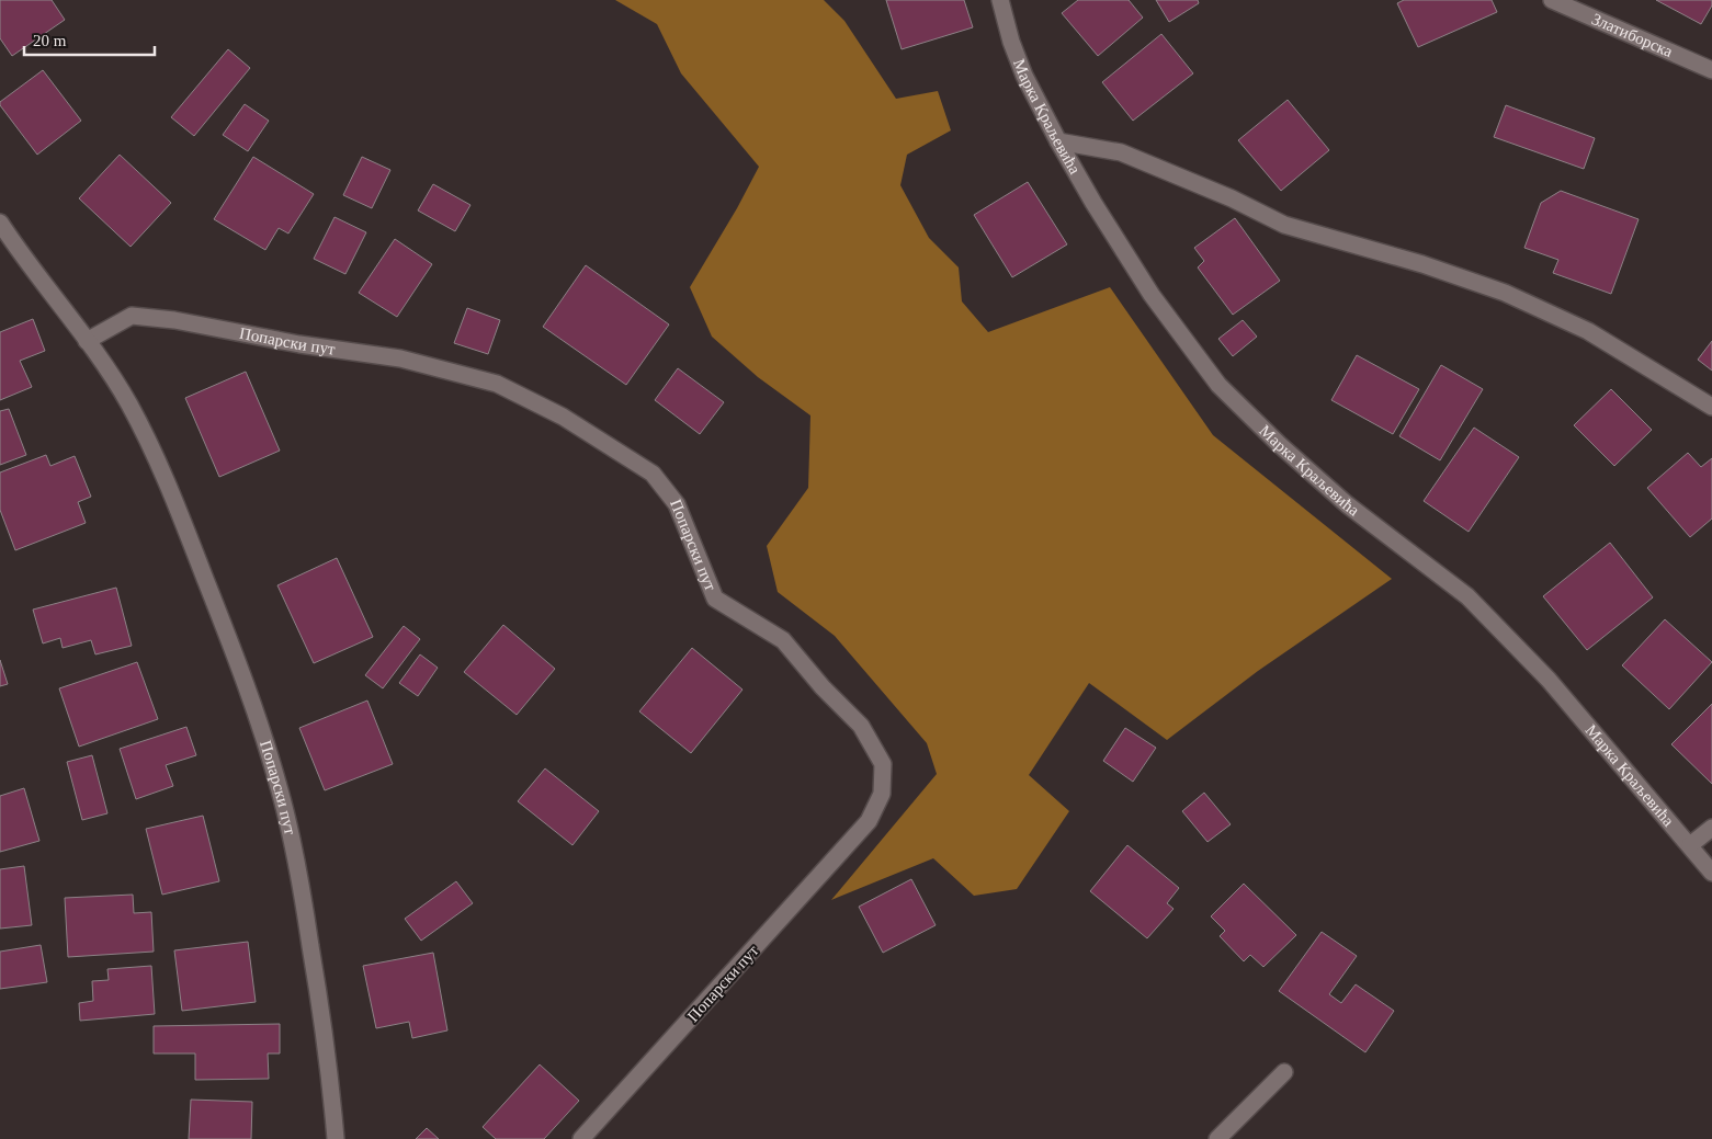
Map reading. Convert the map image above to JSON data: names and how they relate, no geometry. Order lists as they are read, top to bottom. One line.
{"streets":{"street":["Златиборска","Марка Краљевића","Попарски пут"]},"scale_bar":"20 m"}
